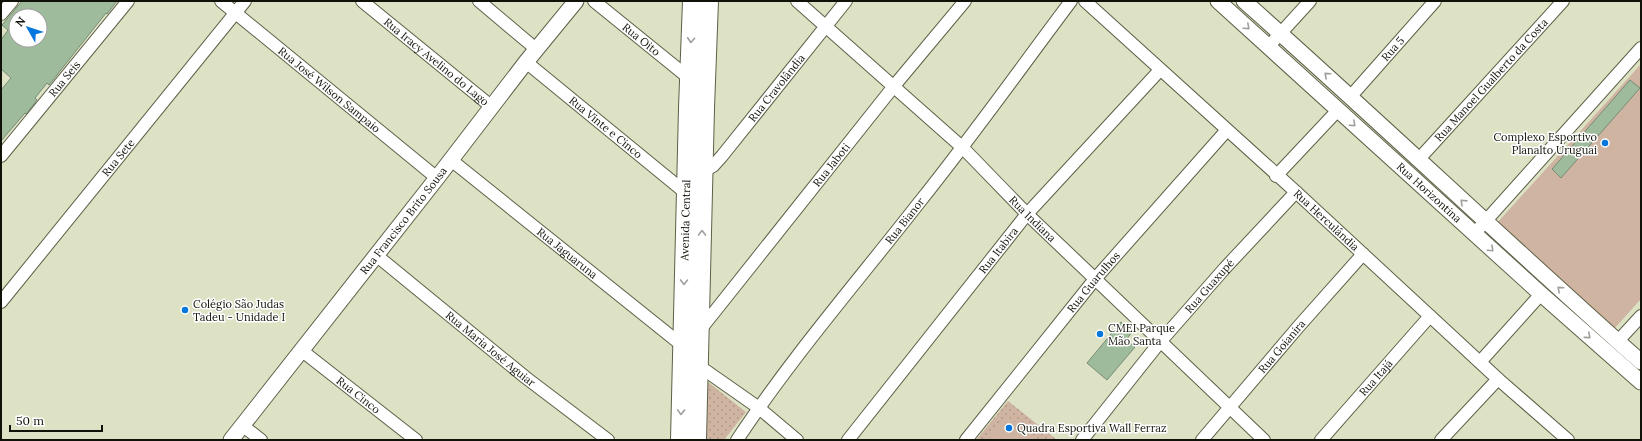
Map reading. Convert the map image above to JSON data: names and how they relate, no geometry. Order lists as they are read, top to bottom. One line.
{"streets":{"main road":["Avenida Central"],"street":["Rua Oito","Rua 5","Rua Iracy Avelino do Lago","Rua Seis","Rua Manoel Gualberto da Costa","Rua Cravolândia","Rua José Wilson Sampaio","Rua Vinte e Cinco","Rua Sete","Rua Jaboti","Rua Horizontina","Rua Indiana","Rua Francisco Brito Sousa","Rua Bianor","Rua Herculândia","Rua Itabira","Rua Jaguaruna","Rua Guarulhos","Rua Guaxupé","Rua Goianira","Rua Maria José Aguiar","Rua Itajá","Rua Cinco"]},"crossings":[["Rua Oito","Avenida Central"],["Rua 5","Rua Horizontina"],["Rua Iracy Avelino do Lago","Rua Francisco Brito Sousa"],["Rua Manoel Gualberto da Costa","Rua Horizontina"],["Rua Cravolândia","Rua Indiana"],["Rua Cravolândia","Avenida Central"],["Rua José Wilson Sampaio","Rua Sete"],["Rua José Wilson Sampaio","Rua Francisco Brito Sousa"],["Rua Vinte e Cinco","Rua Francisco Brito Sousa"],["Rua Vinte e Cinco","Avenida Central"],["Rua Jaboti","Rua Indiana"],["Rua Jaboti","Avenida Central"],["Rua Indiana","Rua Bianor"],["Rua Indiana","Rua Itabira"],["Rua Indiana","Rua Guarulhos"],["Rua Indiana","Rua Guaxupé"],["Rua Indiana","Rua Goianira"],["Rua Francisco Brito Sousa","Rua Jaguaruna"],["Rua Francisco Brito Sousa","Rua Maria José Aguiar"],["Rua Francisco Brito Sousa","Rua Cinco"],["Avenida Central","Rua Jaguaruna"],["Rua Herculândia","Rua Itabira"],["Rua Herculândia","Rua Guarulhos"],["Rua Herculândia","Rua Guaxupé"],["Rua Herculândia","Rua Goianira"],["Rua Herculândia","Rua Itajá"]],"places":["Complexo Esportivo Planalto Uruguai","Colégio São Judas Tadeu - Unidade I","CMEI Parque Mão Santa","Quadra Esportiva Wall Ferraz"],"scale_bar":"50 m","north":"top left"}
